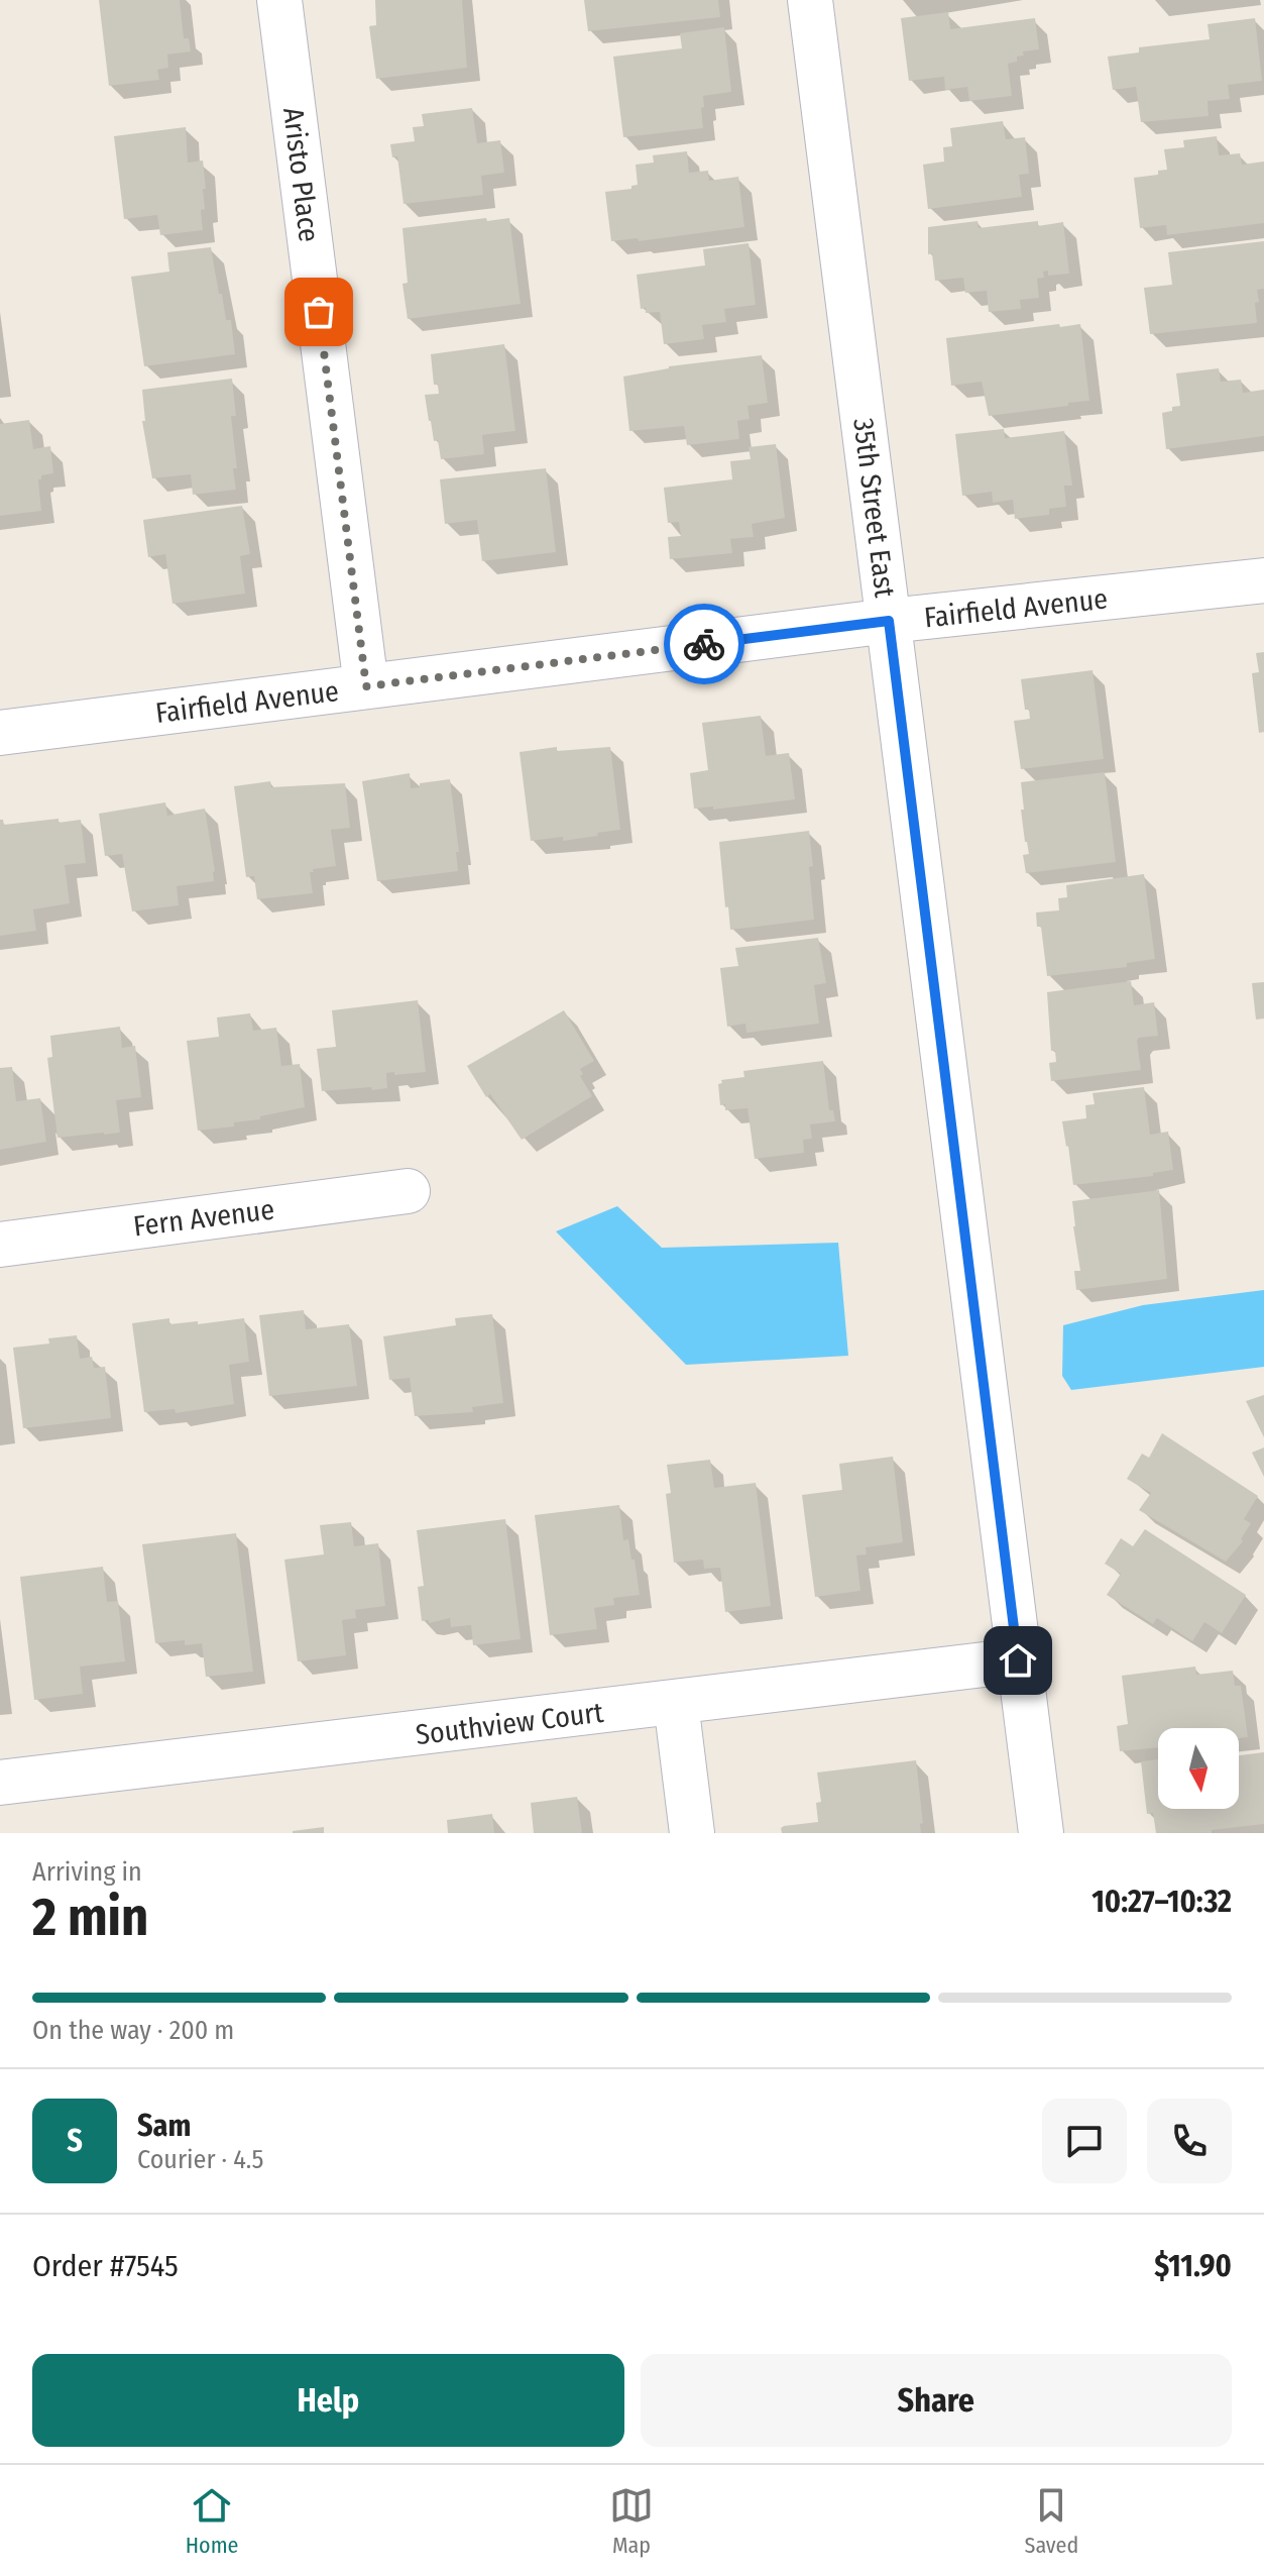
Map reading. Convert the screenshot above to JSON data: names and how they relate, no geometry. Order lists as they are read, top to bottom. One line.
{"streets":{"street":["Aristo Place","35th Street East","Fairfield Avenue","Fern Avenue","Southview Court"]},"crossings":[["Aristo Place","Fairfield Avenue"],["35th Street East","Fairfield Avenue"],["35th Street East","Southview Court"]],"north":"bottom","page":{"heading":["2 min","Arriving in","10:27–10:32"],"panel":["Sam","Courier · 4.5","Order #7545","$11.90"],"bar":"On the way · 200 m","round":"S","buttons":["Help","Share"],"tabs":["Home","Map","Saved"]}}
